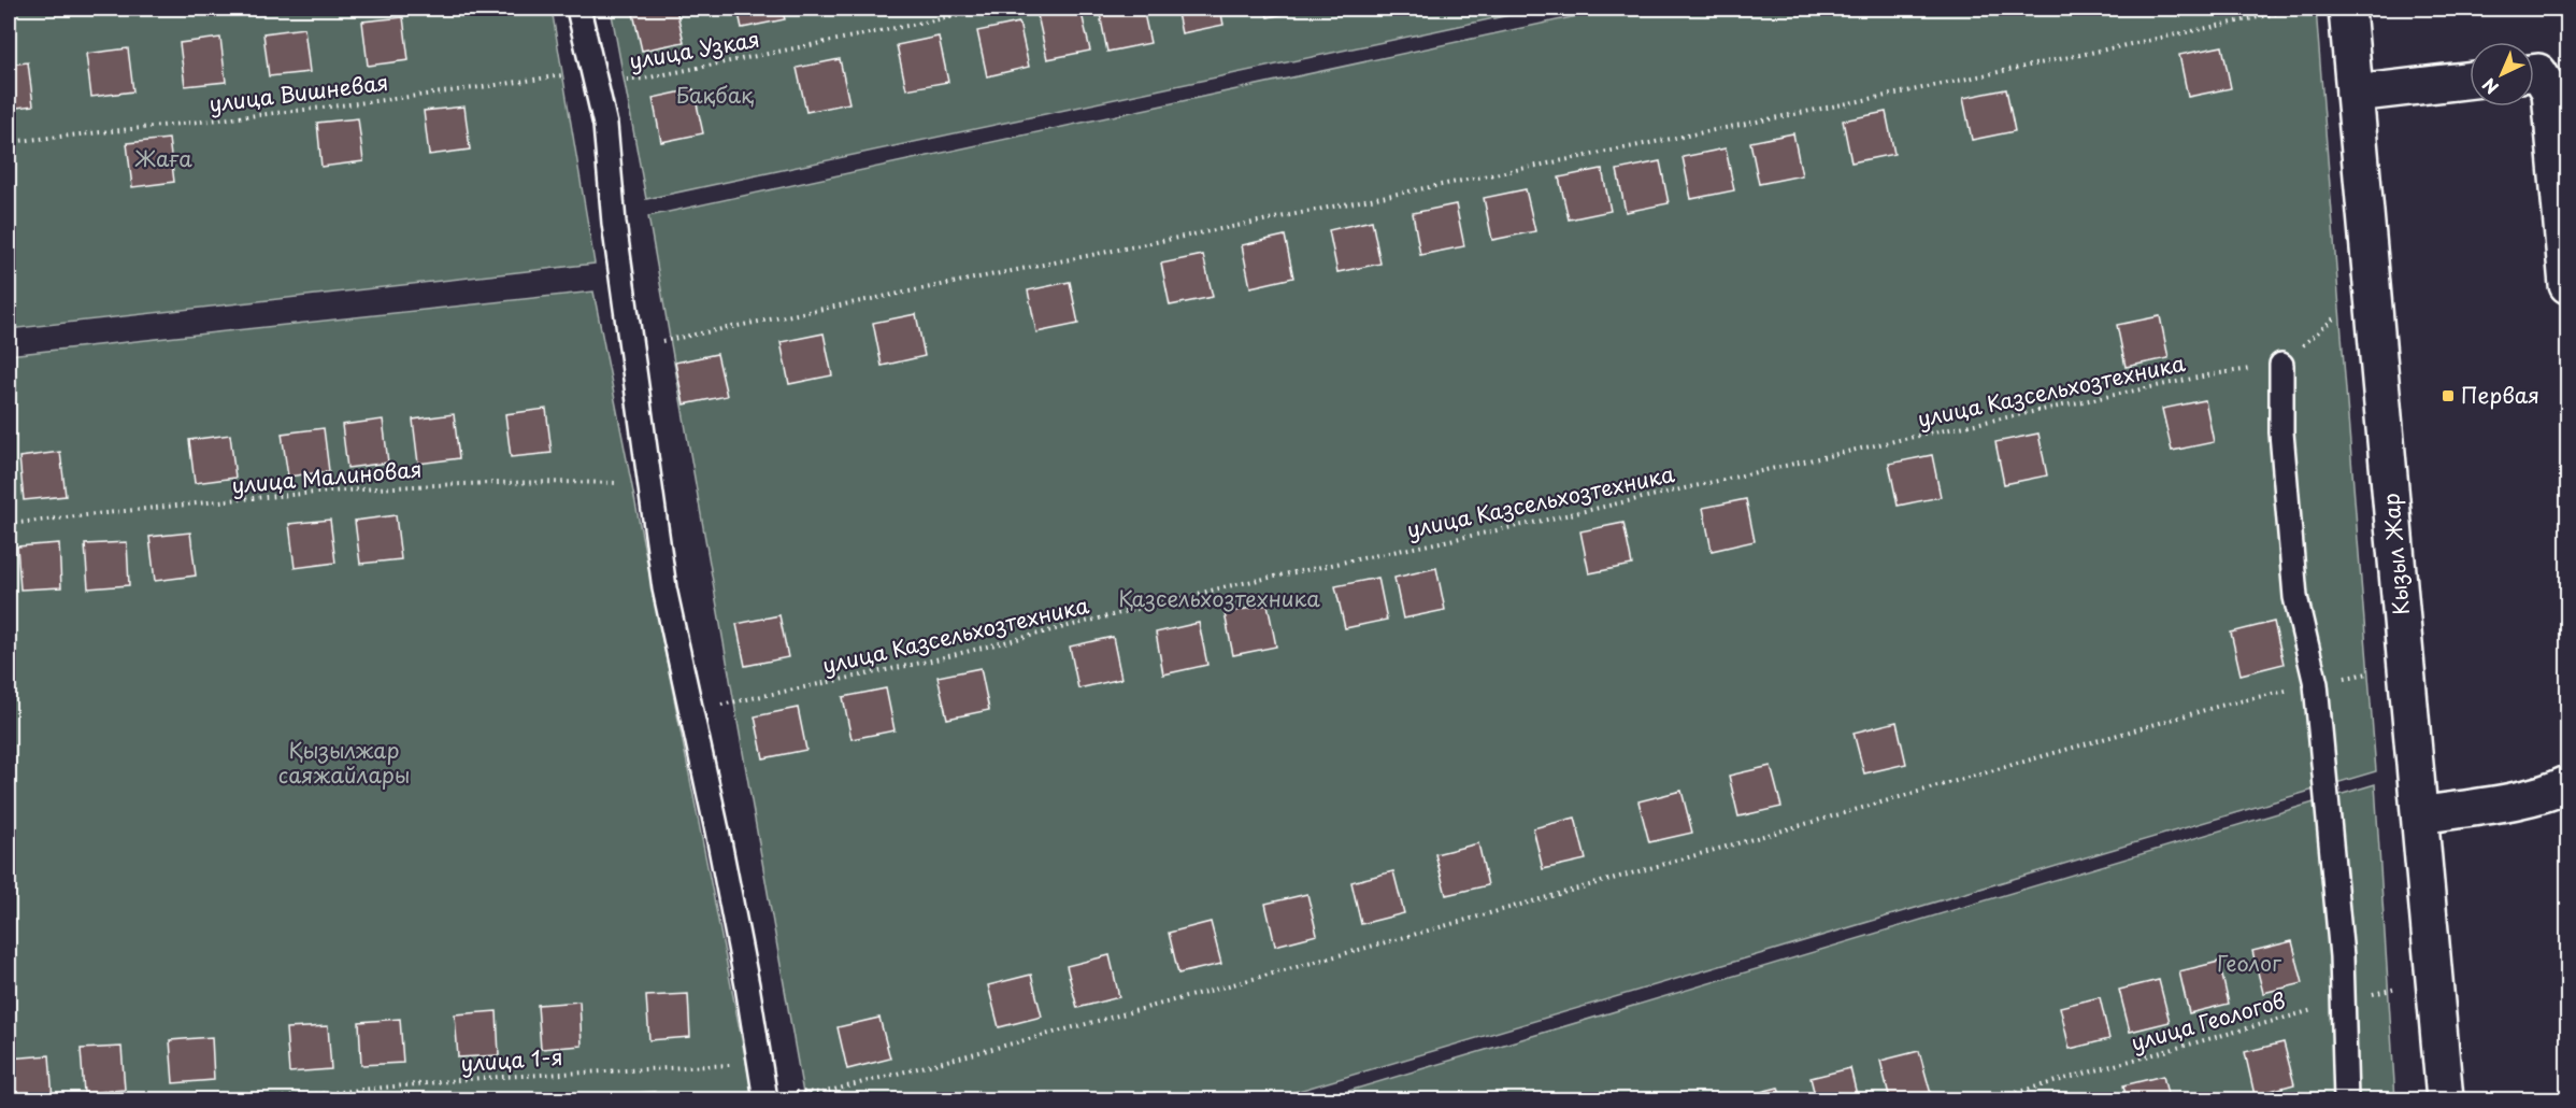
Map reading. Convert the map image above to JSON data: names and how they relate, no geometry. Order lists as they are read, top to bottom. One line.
{"streets":{"main road":["Кызыл Жар"],"path":["улица Узкая","улица Вишневая","улица Казсельхозтехника","улица Малиновая","улица Геологов","улица 1-я"]},"crossings":[["улица Узкая","улица Вишневая"],["Кызыл Жар","улица Геологов"]],"parks":["Бақбақ","Жаға","Қазсельхозтехника","Қызылжар саяжайлары","Геолог"],"places":{"transit":["Первая"]},"north":"bottom left"}
